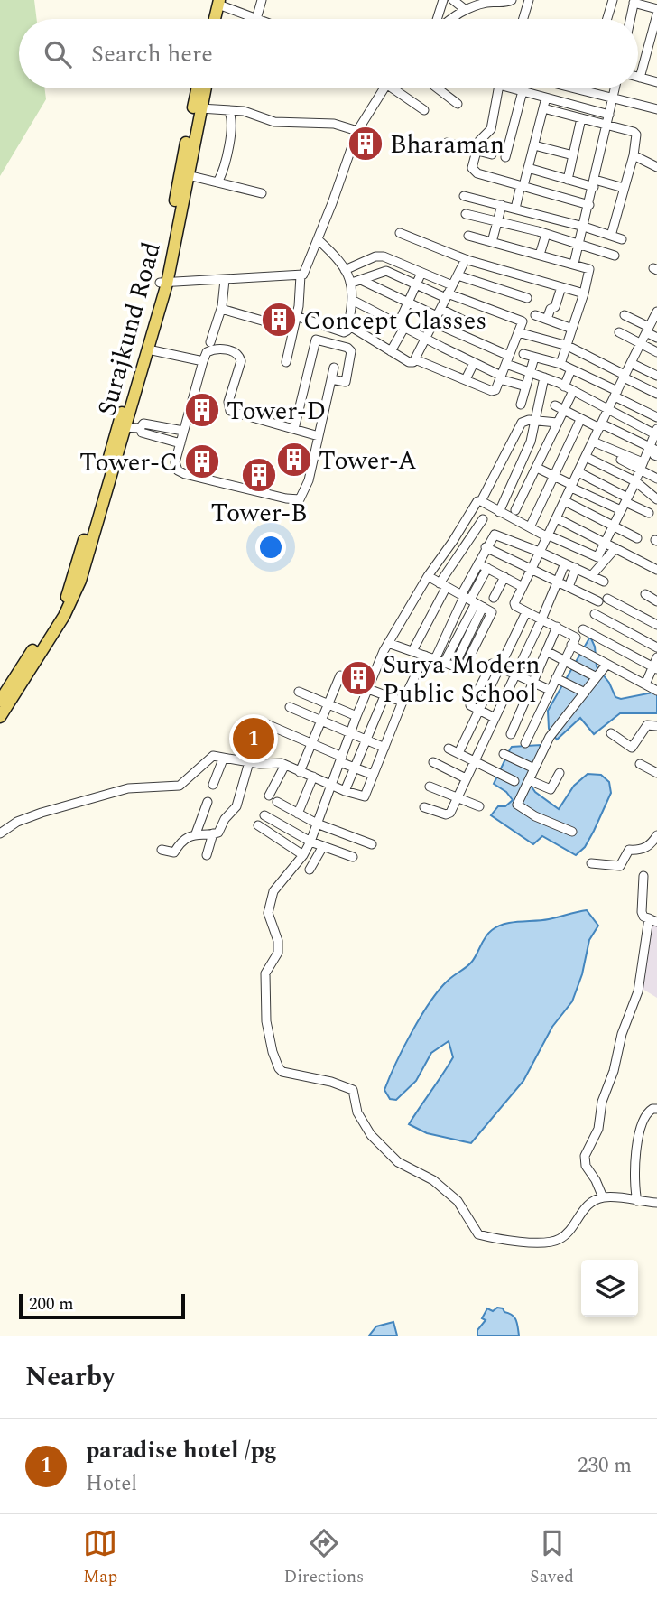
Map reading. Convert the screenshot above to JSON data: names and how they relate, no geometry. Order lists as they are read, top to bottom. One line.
{"streets":{"main road":["Surajkund Road"]},"places":{"building":["Bharaman","Concept Classes","Tower-D","Tower-A","Tower-C","Tower-B","Surya Modern Public School"]},"scale_bar":"200 m","page":{"search":"Search here","pins":"1","scale":"200 m","heading":"Nearby","list":[{"mark":"1","name":"paradise hotel /pg","note":"Hotel","value":"230 m"}],"nav":["Map","Directions","Saved"]}}
